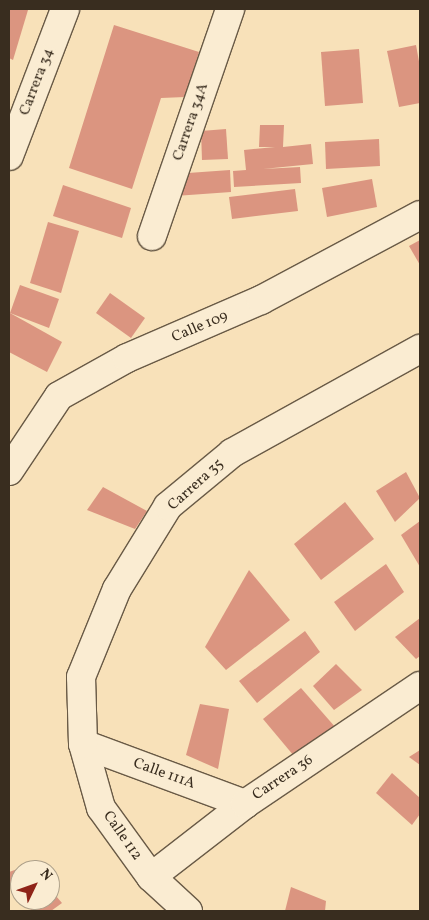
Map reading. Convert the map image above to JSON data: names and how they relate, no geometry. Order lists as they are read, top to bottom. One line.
{"streets":{"street":["Carrera 34","Carrera 34A","Calle 109","Carrera 35","Calle 111A","Carrera 36","Calle 112"]},"crossings":[["Carrera 35","Calle 111A"],["Carrera 35","Calle 112"],["Calle 111A","Carrera 36"],["Calle 111A","Calle 112"],["Carrera 36","Calle 112"]],"north":"top right"}
